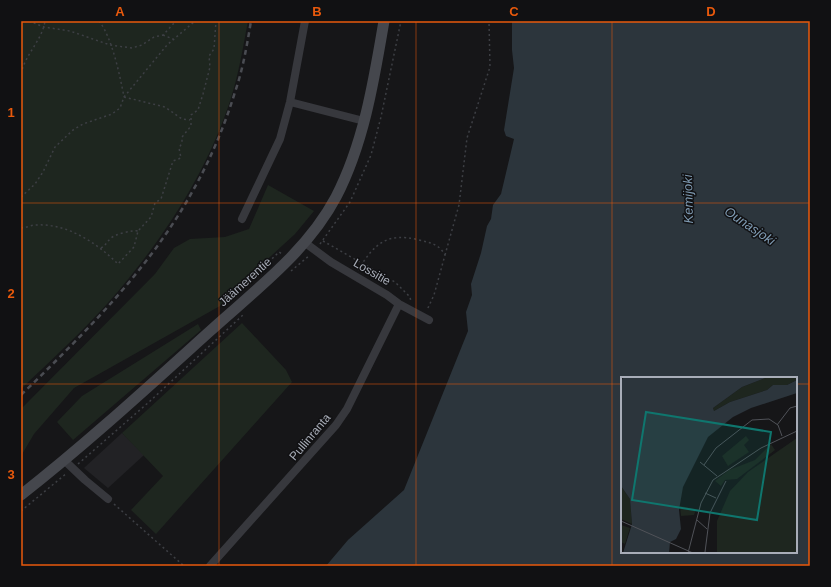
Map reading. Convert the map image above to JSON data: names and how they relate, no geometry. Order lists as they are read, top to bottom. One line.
{"streets":{"main road":["Jäämerentie"],"street":["Lossitie","Pullinranta"]},"crossings":[["Lossitie","Jäämerentie"],["Lossitie","Pullinranta"]],"water":["Kemijoki","Ounasjoki"],"grid":{"columns":["A","B","C","D"],"rows":["1","2","3"]}}
